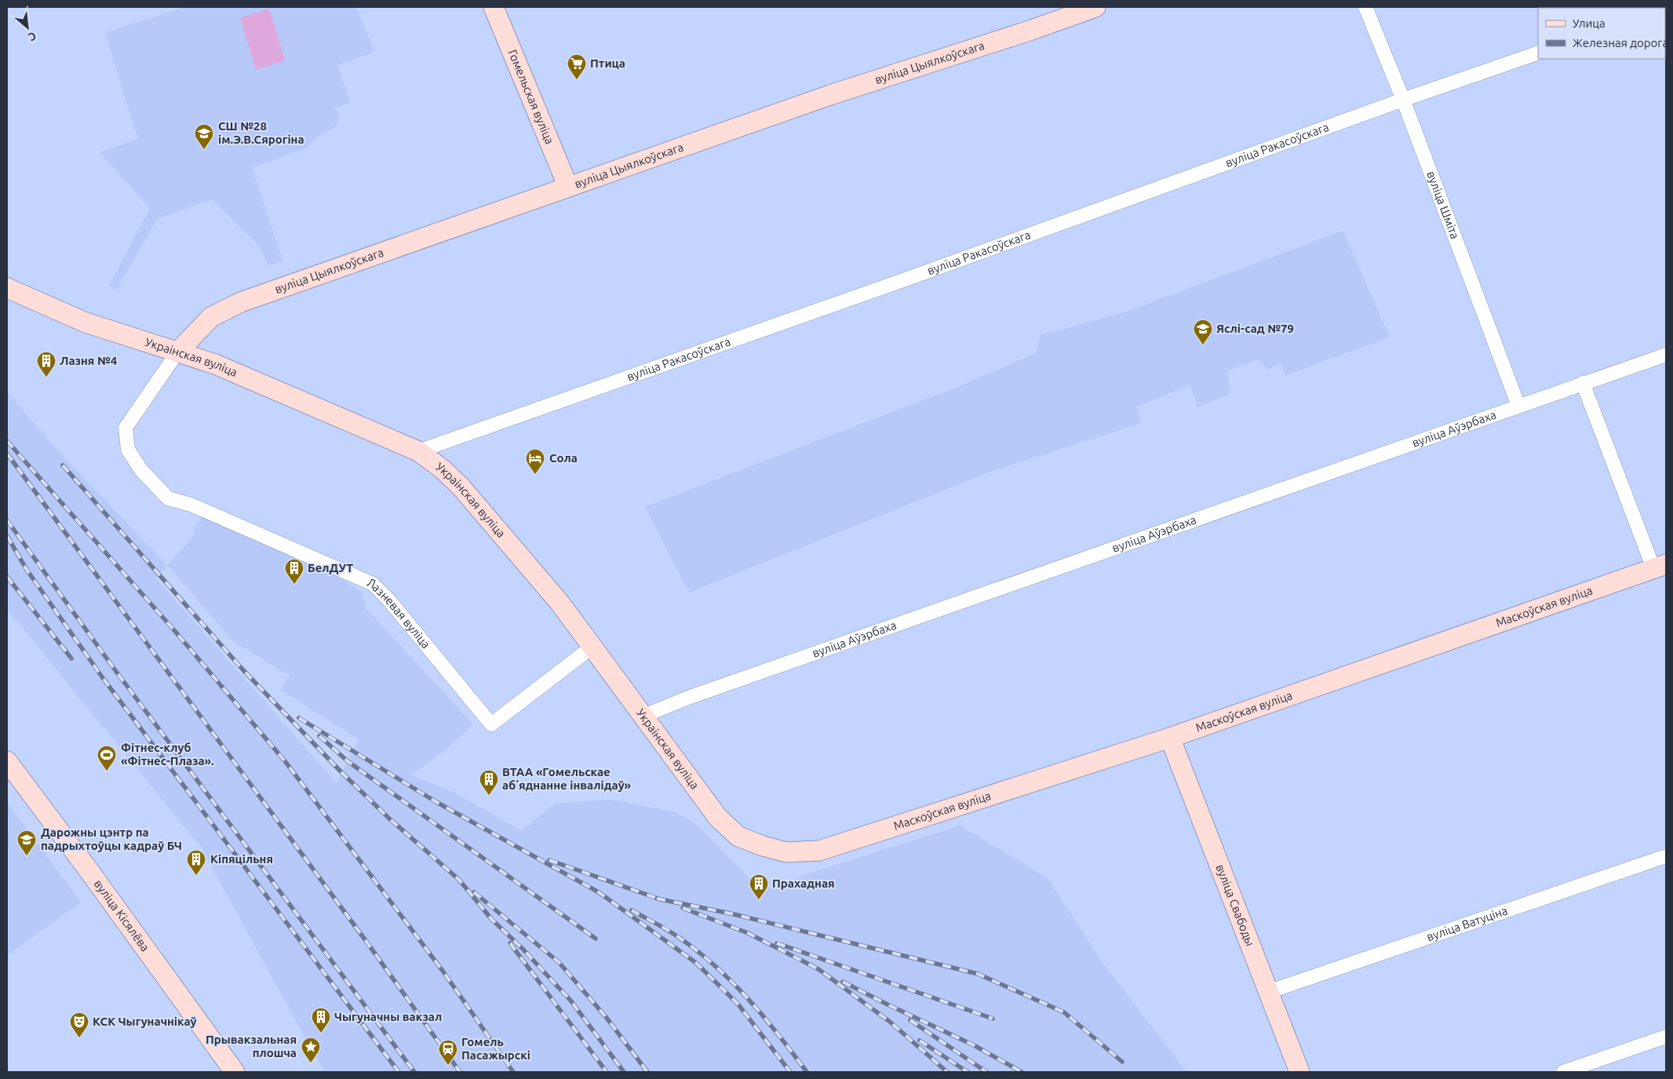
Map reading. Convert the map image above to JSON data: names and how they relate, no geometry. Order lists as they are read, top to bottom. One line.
{"streets":{"street":["вуліца Цыялкоўскага","Гомельская вуліца","вуліца Ракасоўскага","вуліца Шміта","Украінская вуліца","вуліца Аўэрбаха","Маскоўская вуліца","Лазневая вуліца","вуліца Свабоды","вуліца Кісялёва","вуліца Ватуціна"]},"crossings":[["вуліца Цыялкоўскага","Гомельская вуліца"],["вуліца Цыялкоўскага","Украінская вуліца"],["вуліца Цыялкоўскага","Лазневая вуліца"],["вуліца Ракасоўскага","вуліца Шміта"],["вуліца Ракасоўскага","Украінская вуліца"],["вуліца Шміта","вуліца Аўэрбаха"],["Украінская вуліца","вуліца Аўэрбаха"],["Украінская вуліца","Маскоўская вуліца"],["Украінская вуліца","Лазневая вуліца"],["Маскоўская вуліца","вуліца Свабоды"],["вуліца Свабоды","вуліца Ватуціна"]],"places":{"supermarket":["Птица"],"school or university":["СШ №28 ім.Э.В.Сярогіна","Яслі-сад №79","Дарожны цэнтр па падрыхтоўцы кадраў БЧ"],"building":["Лазня №4","БелДУТ","ВТАА «Гомельскае абʼяднанне інвалідаў»","Кіпяцільня","Прахадная","Чыгуначны вакзал"],"hotel":["Сола"],"sports":["Фітнес-клуб «Фітнес-Плаза»."],"theatre":["КСК Чыгуначнікаў"],"place":["Прывакзальная плошча"],"station":["Гомель Пасажырскі"]},"legend":["Улица","Железная дорога"],"north":"bottom right"}
